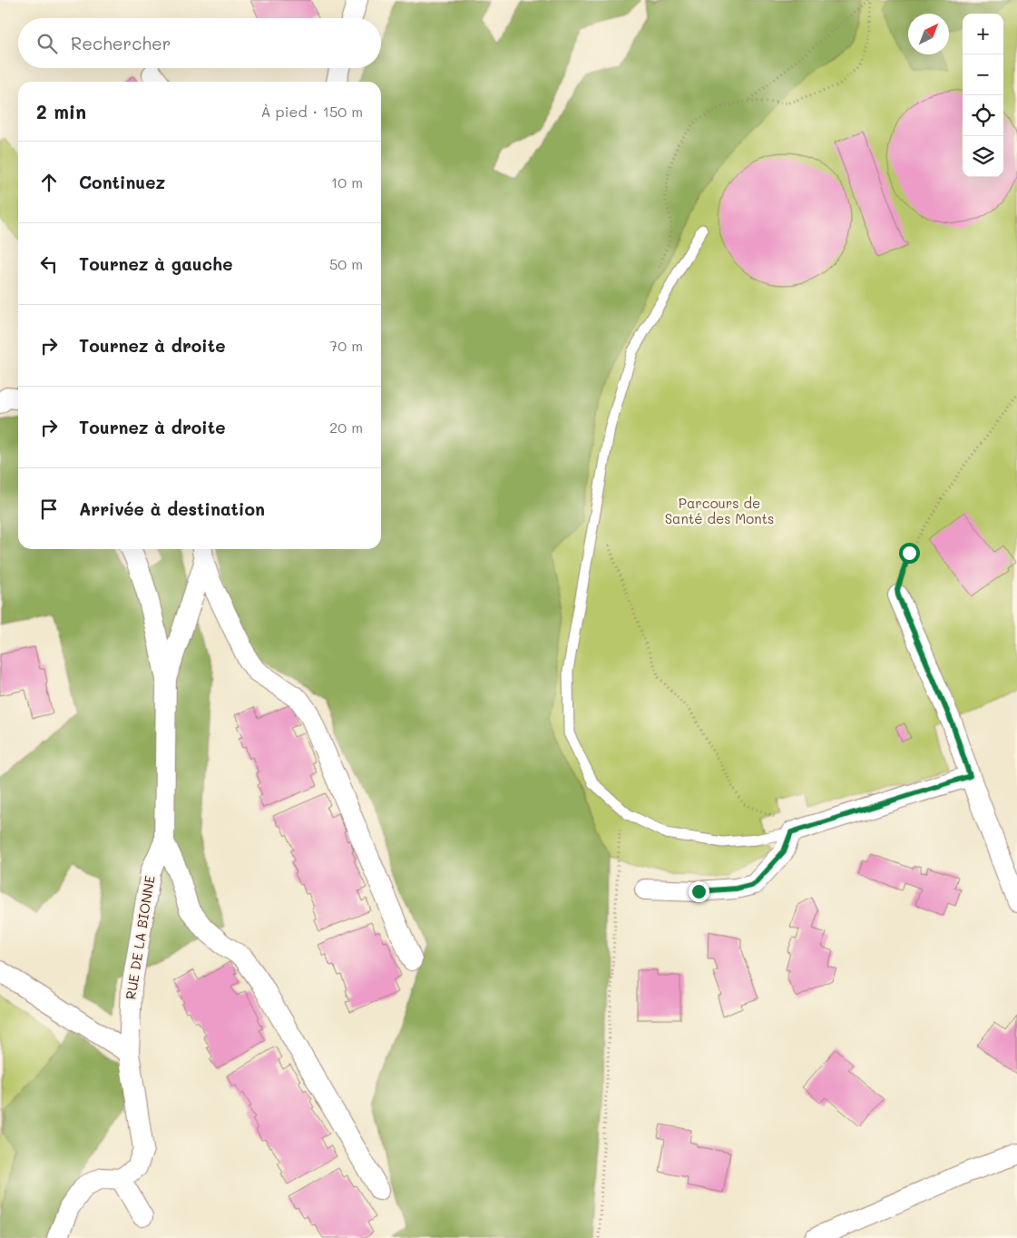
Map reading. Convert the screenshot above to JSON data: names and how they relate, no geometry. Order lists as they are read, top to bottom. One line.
{"streets":{"street":["RUE DE LA BIONNE"]},"parks":["Parcours de Santé des Monts"],"north":"top right","page":{"map_buttons":["+","−"],"search":"Rechercher","heading":["2 min","À pied · 150 m"],"list":[["Continuez","10 m"],["Tournez à gauche","50 m"],["Tournez à droite","70 m"],["Tournez à droite","20 m"],"Arrivée à destination"]}}
